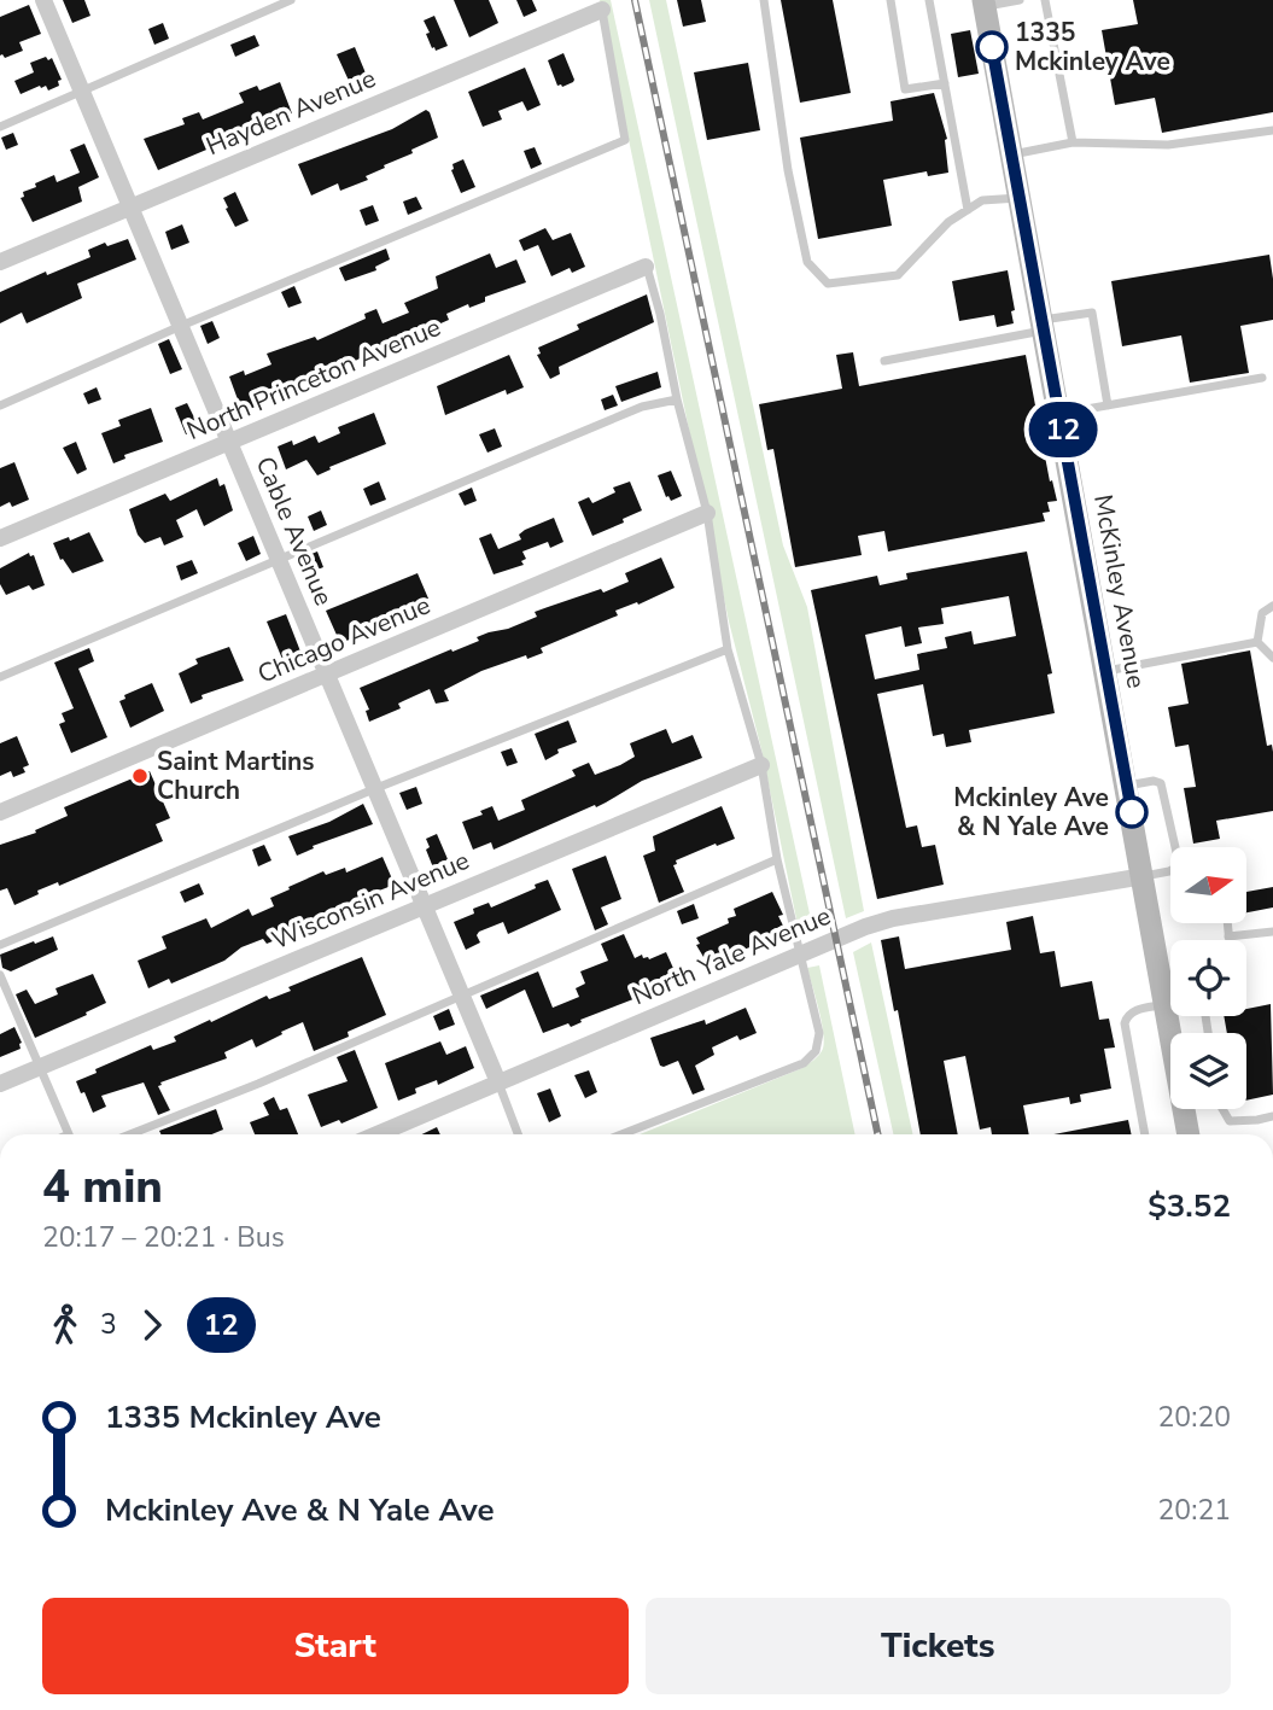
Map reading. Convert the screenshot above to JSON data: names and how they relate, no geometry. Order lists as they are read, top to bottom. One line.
{"streets":{"main road":["McKinley Avenue"],"street":["Hayden Avenue","North Princeton Avenue","Cable Avenue","Chicago Avenue","Wisconsin Avenue","North Yale Avenue"]},"crossings":[["Hayden Avenue","Cable Avenue"],["North Princeton Avenue","Cable Avenue"],["Cable Avenue","Chicago Avenue"],["Cable Avenue","Wisconsin Avenue"],["Cable Avenue","North Yale Avenue"],["McKinley Avenue","North Yale Avenue"]],"places":["1335 Mckinley Ave","Saint Martins Church","Mckinley Ave & N Yale Ave"],"lines":["bus line 12"],"north":"right","page":{"on_map":"12","heading":["4 min","20:17 – 20:21 · Bus","$3.52"],"legs":["3","12"],"list":[{"name":"1335 Mckinley Ave","value":"20:20"},{"name":"Mckinley Ave & N Yale Ave","value":"20:21"}],"buttons":["Start","Tickets"]}}
